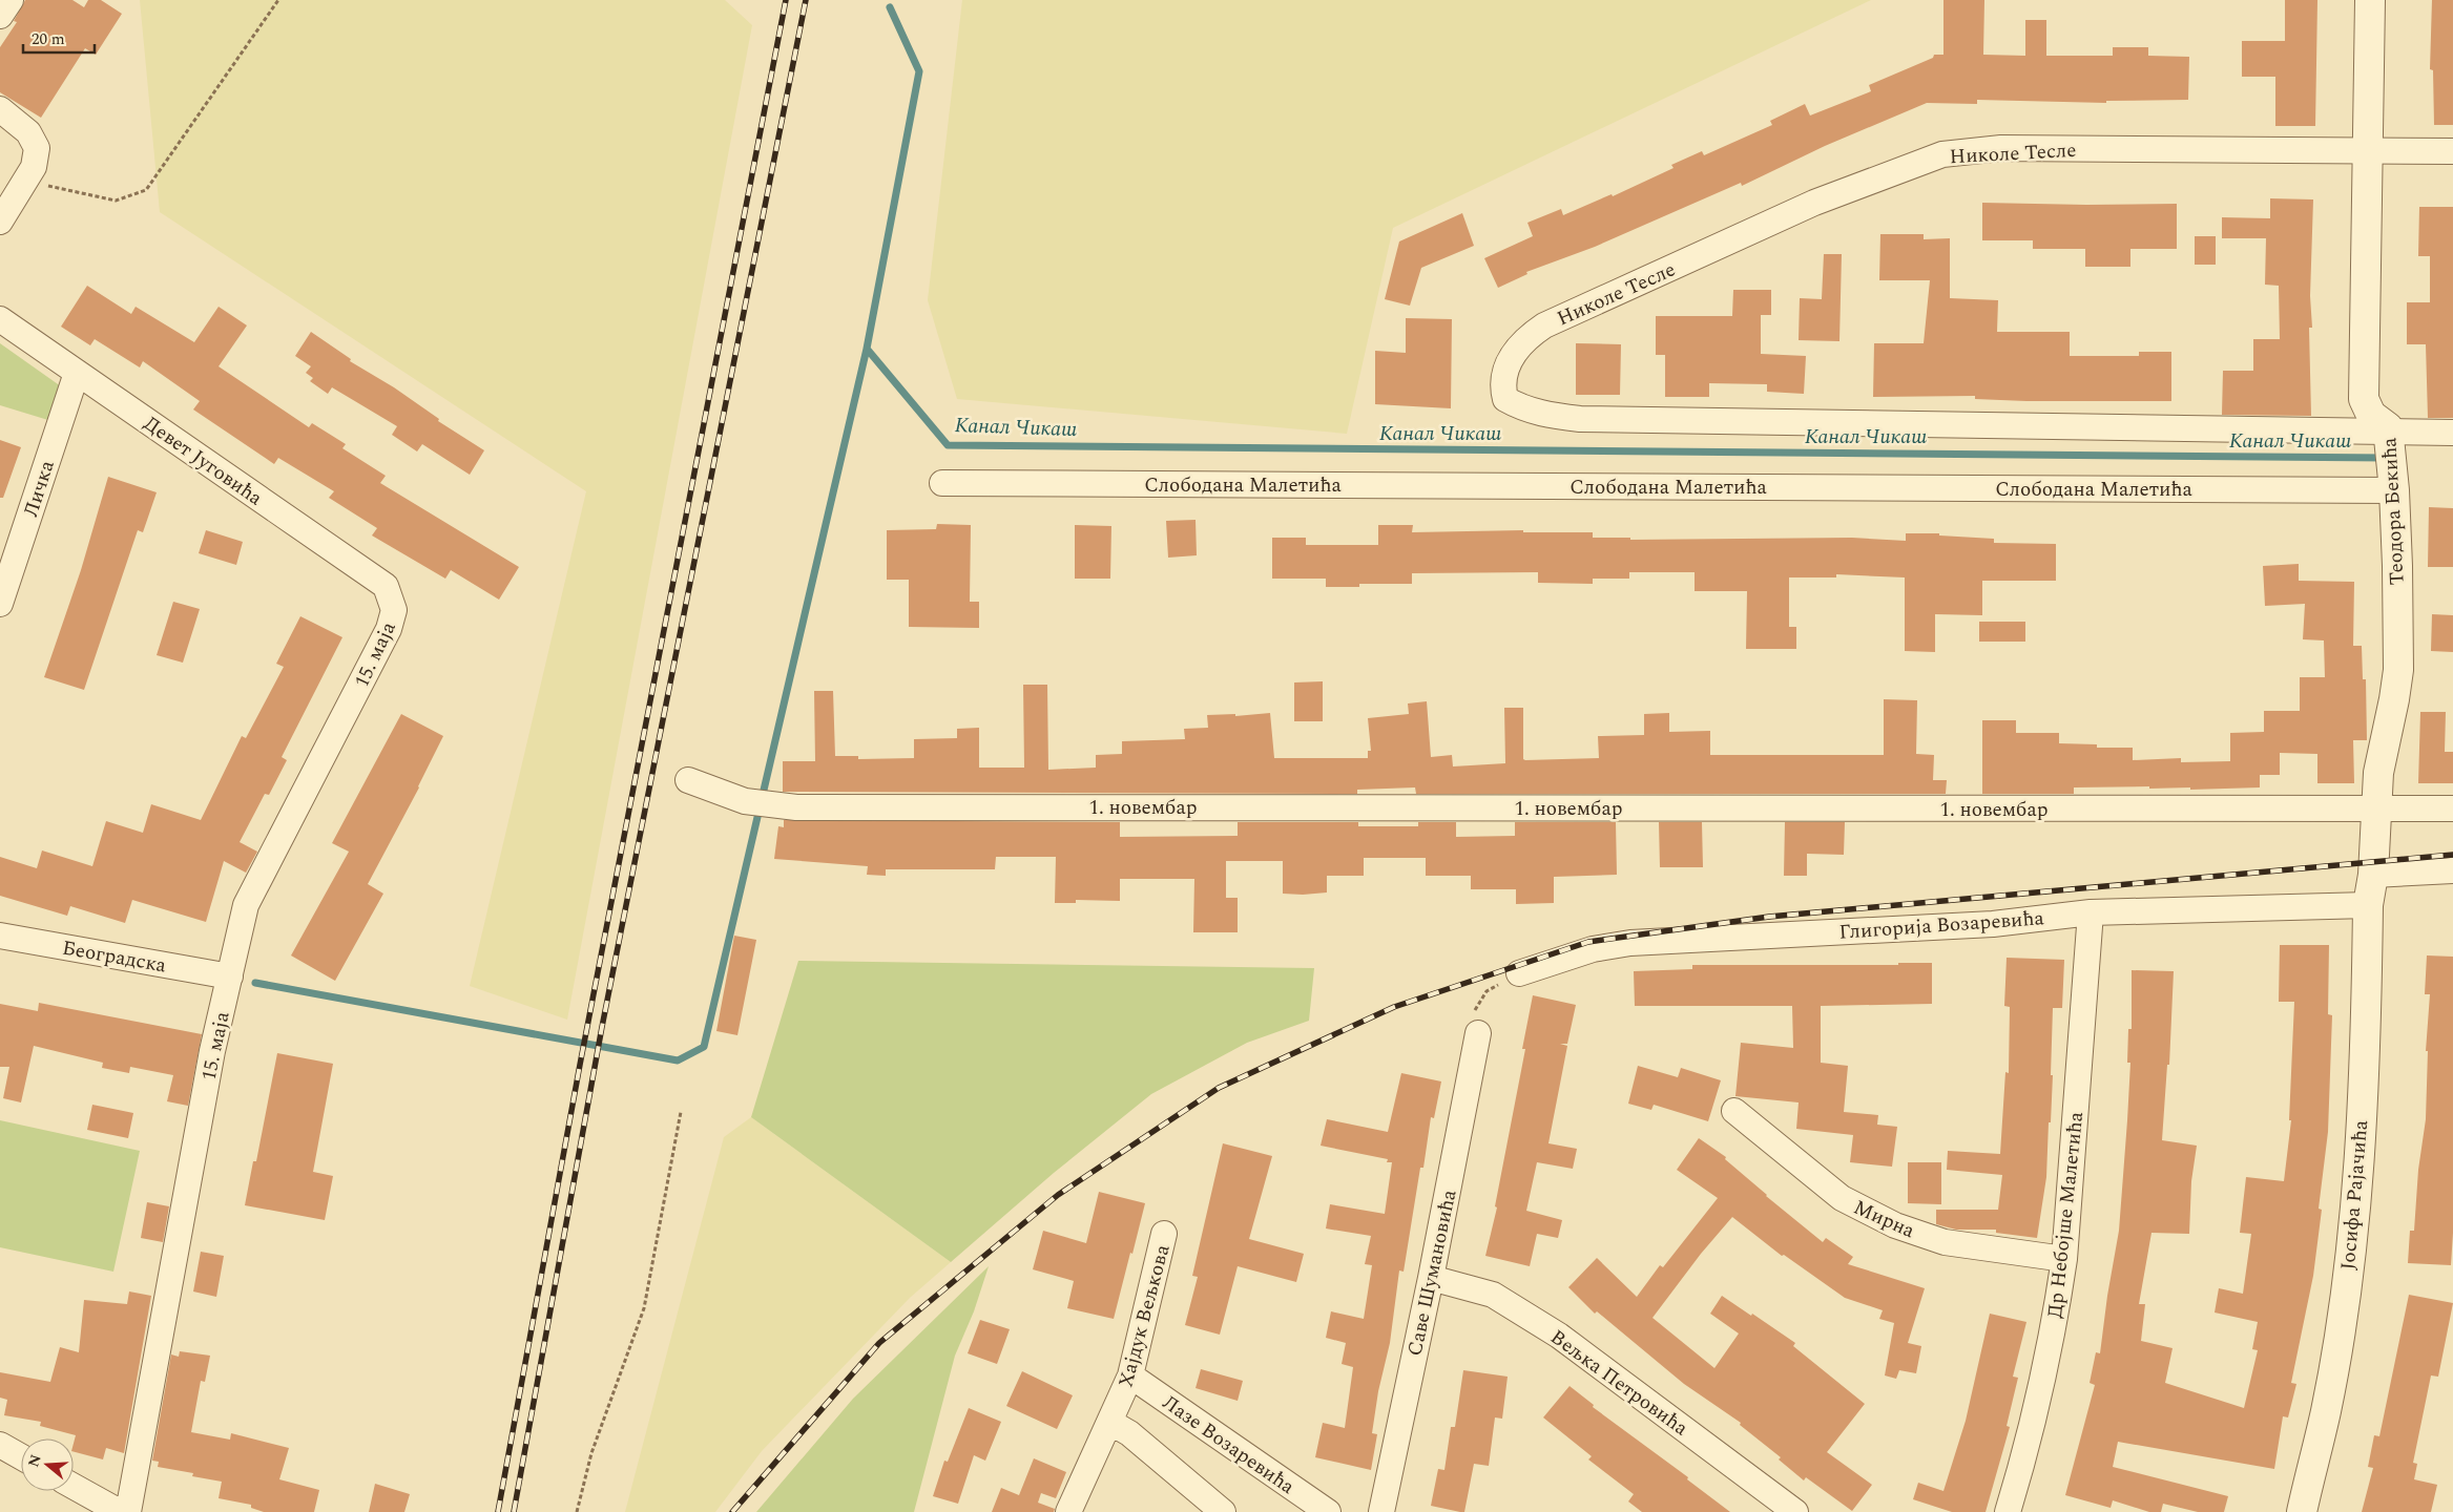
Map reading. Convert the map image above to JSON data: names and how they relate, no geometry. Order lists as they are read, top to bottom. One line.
{"streets":{"street":["Николе Тесле","Девет Југовића","Слободана Малетића","Личка","Теодора Бекића","15. маја","1. новембар","Глигорија Возаревића","Београдска","Јосифа Рајачића","Др Небојше Малетића","Мирна","Саве Шумановића","Хајдук Вељкова","Вељка Петровића","Лазе Возаревића"]},"crossings":[["Николе Тесле","Теодора Бекића"],["Девет Југовића","Личка"],["Девет Југовића","15. маја"],["Слободана Малетића","Теодора Бекића"],["Теодора Бекића","1. новембар"],["Теодора Бекића","Јосифа Рајачића"],["15. маја","Београдска"],["Глигорија Возаревића","Јосифа Рајачића"],["Глигорија Возаревића","Др Небојше Малетића"],["Др Небојше Малетића","Мирна"],["Саве Шумановића","Вељка Петровића"],["Хајдук Вељкова","Лазе Возаревића"]],"water":["Канал Чикаш"],"scale_bar":"20 m","north":"left"}
